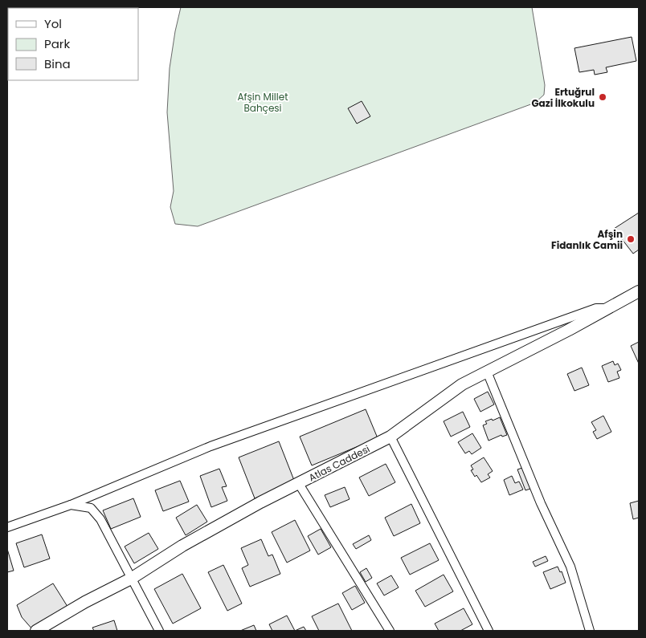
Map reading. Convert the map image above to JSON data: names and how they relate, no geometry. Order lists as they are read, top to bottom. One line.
{"streets":{"street":["Atlas Caddesi"]},"parks":["Afşin Millet Bahçesi"],"places":["Ertuğrul Gazi İlkokulu","Afşin Fidanlık Camii"],"legend":["Yol","Park","Bina"]}
